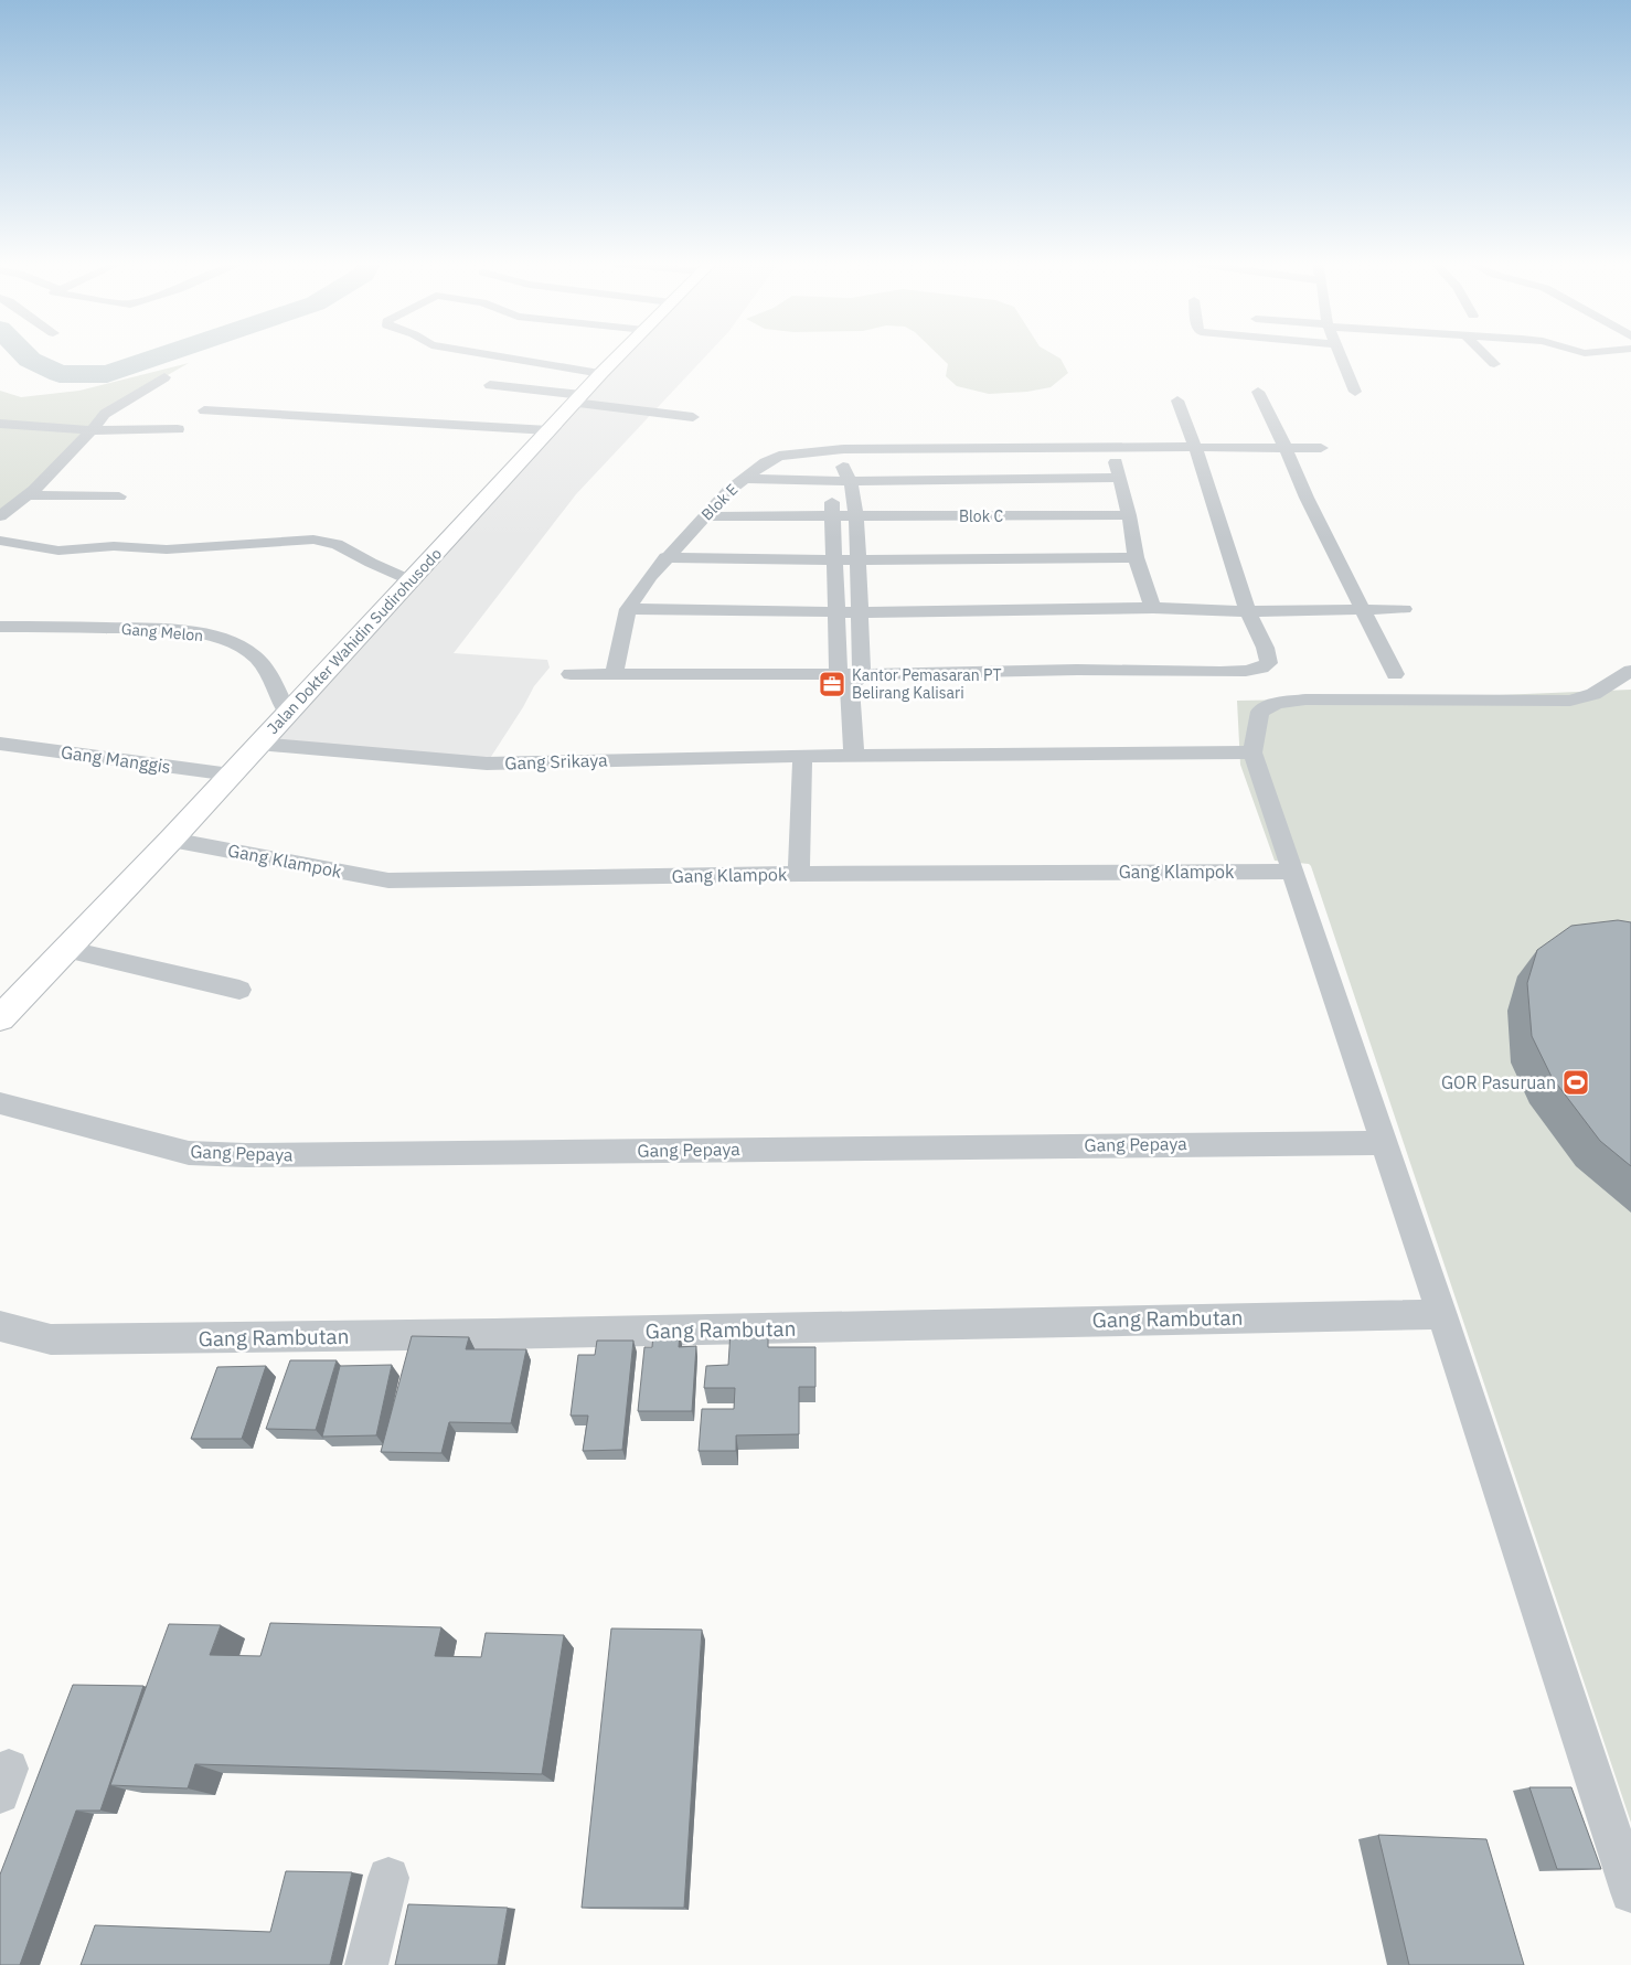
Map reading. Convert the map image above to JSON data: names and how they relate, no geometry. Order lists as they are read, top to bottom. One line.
{"streets":{"main road":["Jalan Dokter Wahidin Sudirohusodo"],"street":["Blok E","Blok C","Gang Melon","Gang Manggis","Gang Srikaya","Gang Klampok","Gang Pepaya","Gang Rambutan"]},"crossings":[["Blok E","Blok C"],["Gang Melon","Jalan Dokter Wahidin Sudirohusodo"],["Jalan Dokter Wahidin Sudirohusodo","Gang Manggis"],["Jalan Dokter Wahidin Sudirohusodo","Gang Srikaya"],["Jalan Dokter Wahidin Sudirohusodo","Gang Klampok"]],"places":{"office":["Kantor Pemasaran PT Belirang Kalisari"],"sports":["GOR Pasuruan"]}}
